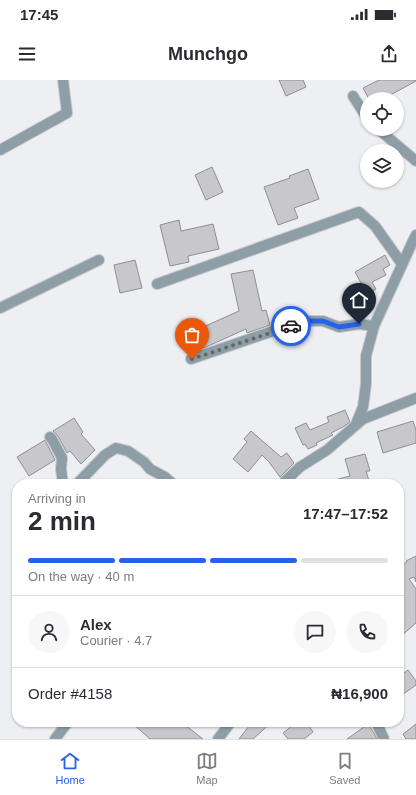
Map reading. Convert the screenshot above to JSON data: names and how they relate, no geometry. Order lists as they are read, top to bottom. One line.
{"page":{"status":"17:45","header":"Munchgo","heading":["2 min","Arriving in","17:47–17:52"],"panel":["Alex","Courier · 4.7","Order #4158","₦16,900"],"bar":"On the way · 40 m","tabs":["Home","Map","Saved"]}}
